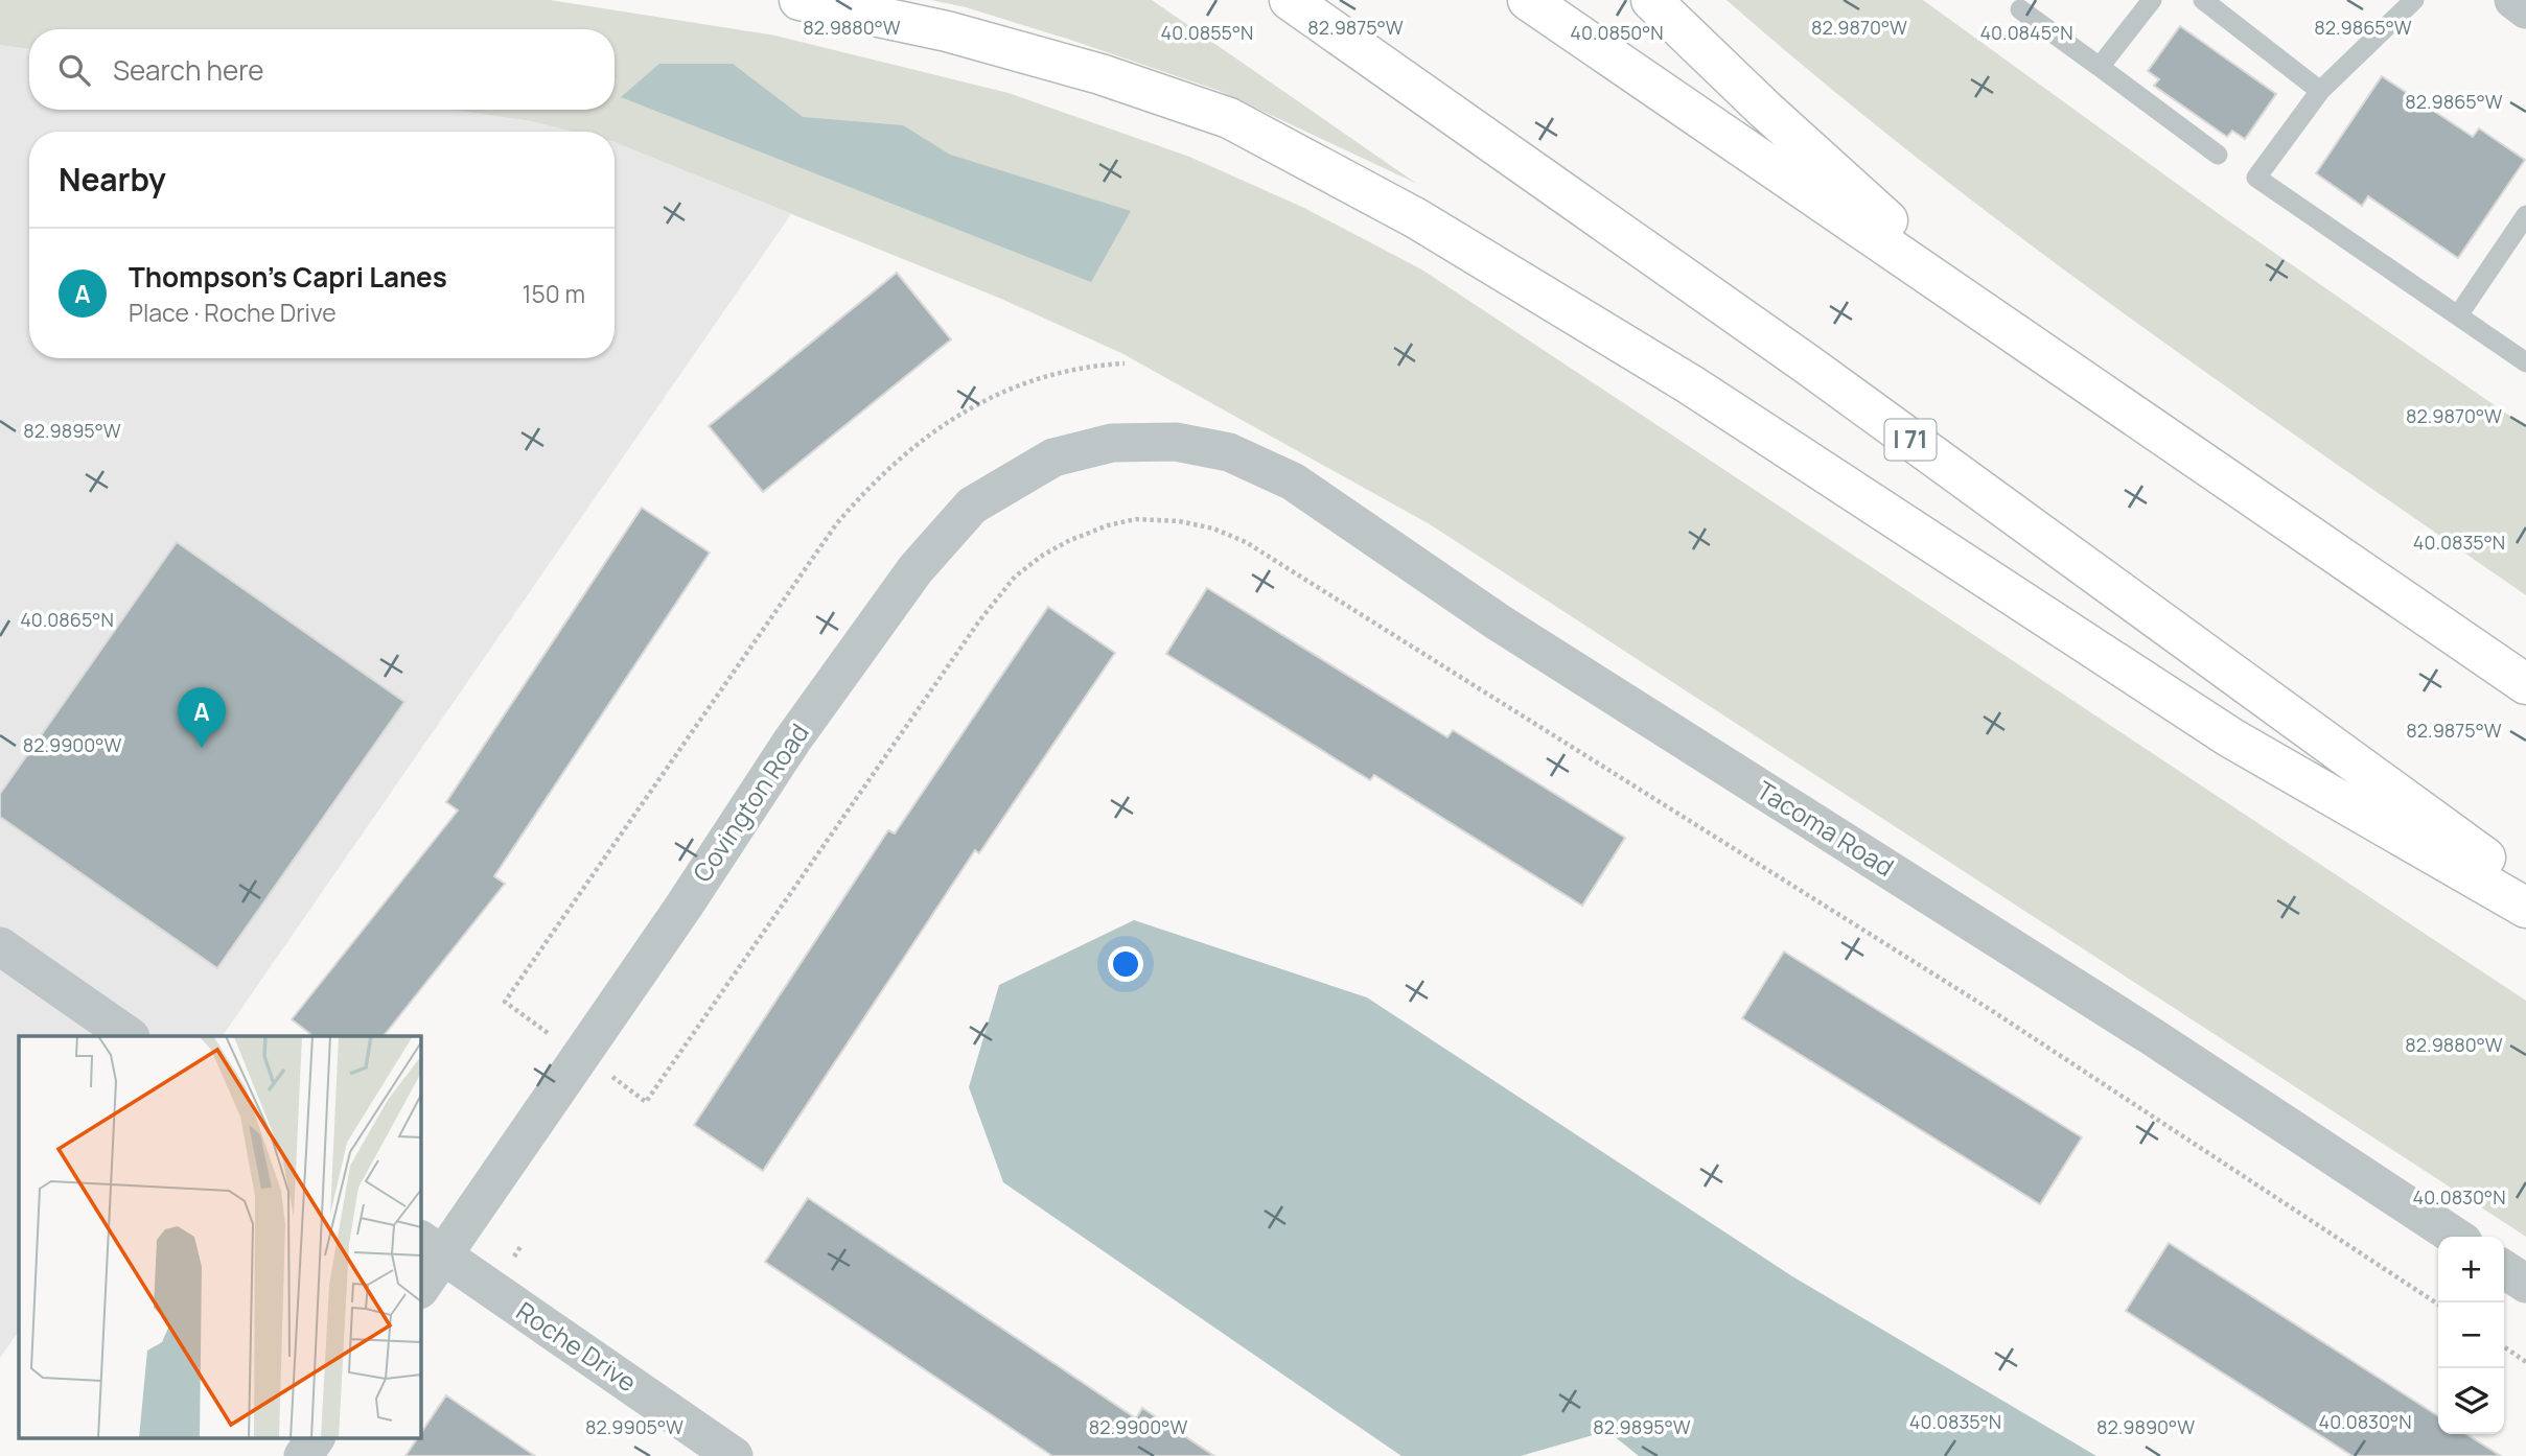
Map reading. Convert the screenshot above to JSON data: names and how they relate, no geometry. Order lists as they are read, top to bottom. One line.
{"streets":{"highway":["I 71"],"street":["Covington Road","Tacoma Road","Roche Drive"]},"crossings":[["Covington Road","Tacoma Road"],["Covington Road","Roche Drive"]],"page":{"search":"Search here","heading":"Nearby","list":[{"mark":"A","name":"Thompson's Capri Lanes","note":"Place · Roche Drive","value":"150 m"}],"pins":"A","map_buttons":["+","−"]},"coordinates":["82.9880°W","82.9865°W","82.9875°W","82.9870°W","40.0855°N","40.0850°N","40.0845°N","82.9895°W","40.0835°N","40.0865°N","82.9900°W","40.0830°N","82.9905°W","82.9890°W"]}
